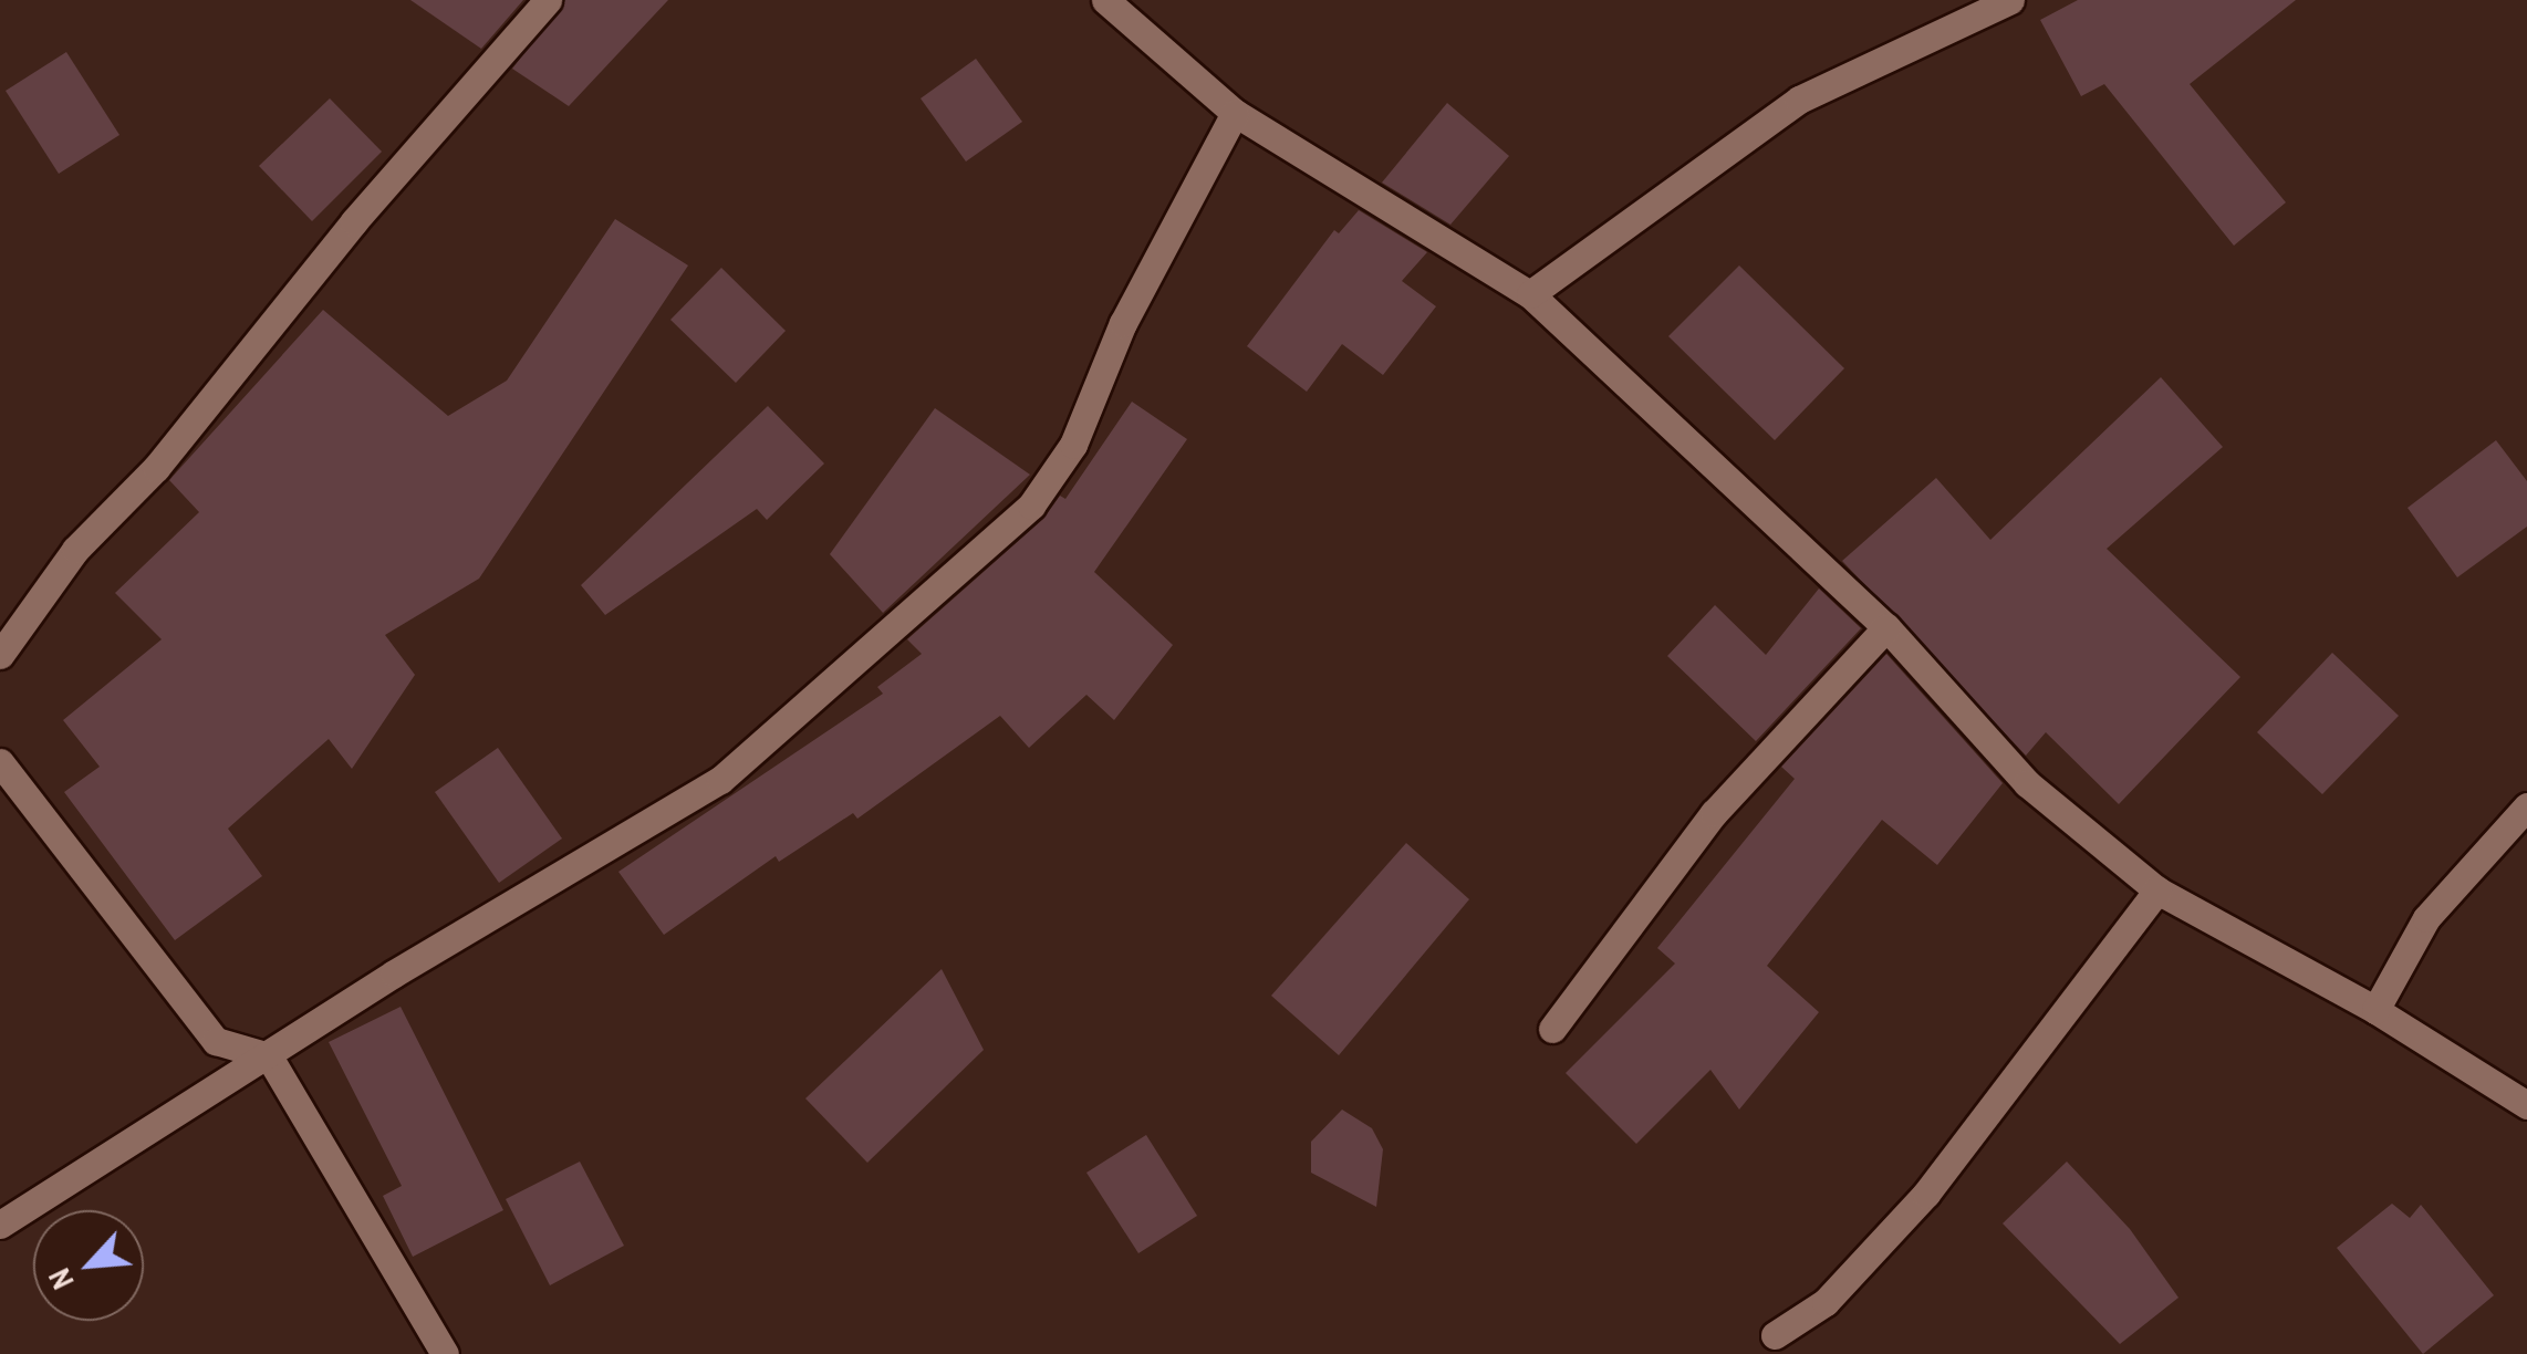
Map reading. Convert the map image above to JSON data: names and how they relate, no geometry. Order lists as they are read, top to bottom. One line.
{"north":"bottom left"}
